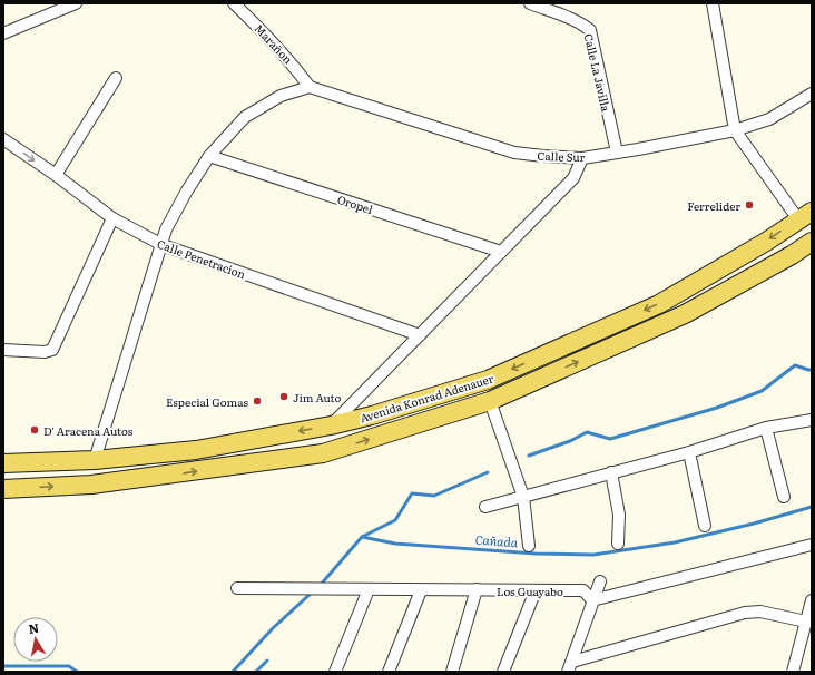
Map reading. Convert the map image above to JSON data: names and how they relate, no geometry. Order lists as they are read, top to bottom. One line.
{"streets":{"main road":["Avenida Konrad Adenauer"],"street":["Marañon","Calle La Javilla","Calle Sur","Oropel","Calle Penetracion","Los Guayabo"]},"crossings":[["Marañon","Calle Sur"],["Calle La Javilla","Calle Sur"]],"water":["Cañada"],"places":["Ferrelider","Jim Auto","Especial Gomas","D' Aracena Autos"],"north":"top"}
